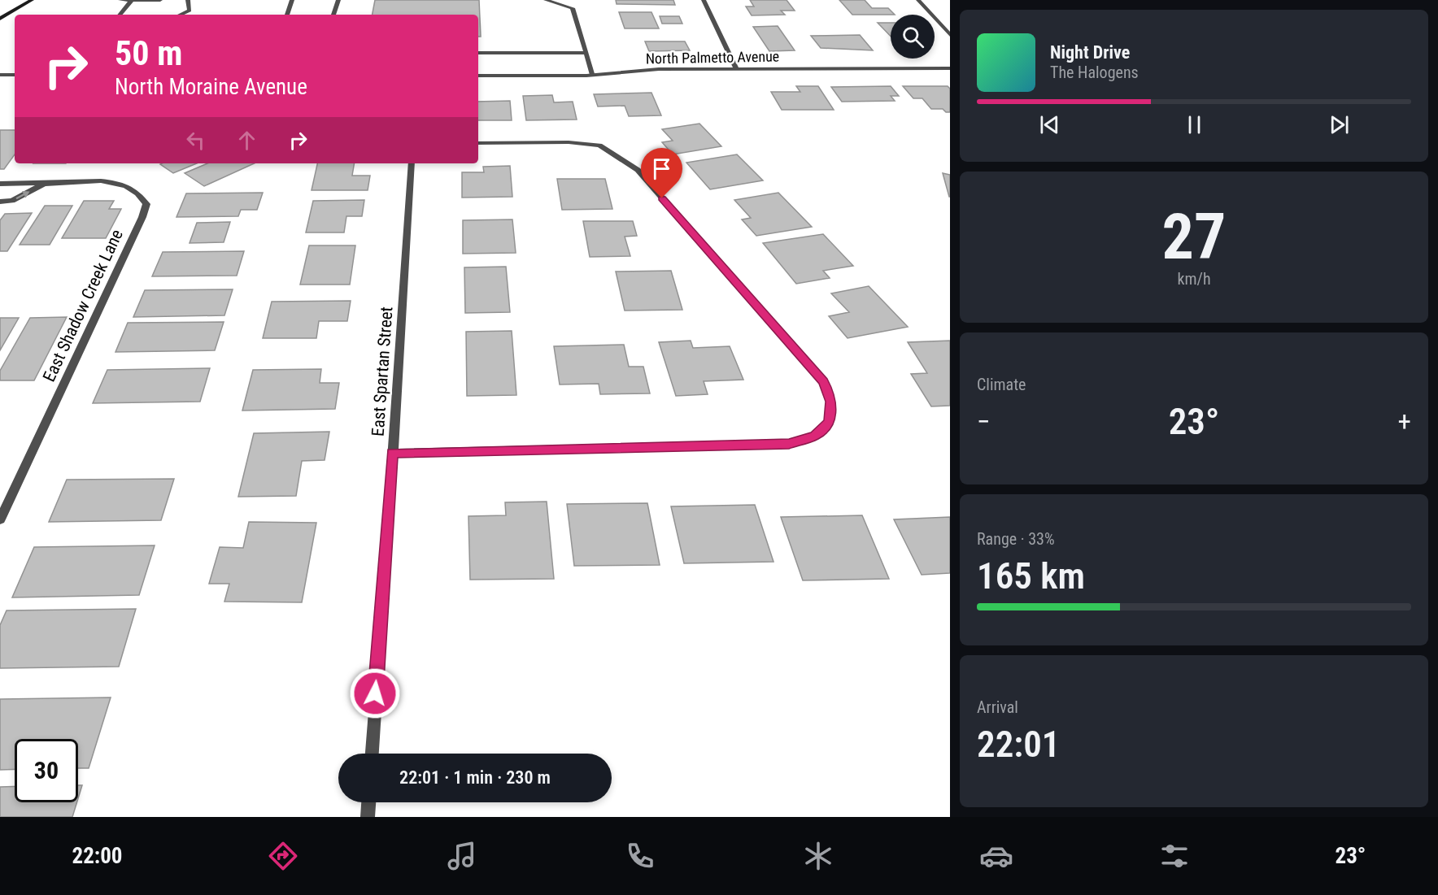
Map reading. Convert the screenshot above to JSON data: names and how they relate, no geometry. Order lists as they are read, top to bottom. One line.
{"streets":{"street":["North Palmetto Avenue","East Shadow Creek Lane","East Spartan Street"]},"page":{"turn":["50 m","North Moraine Avenue"],"song":["Night Drive","The Halogens"],"tile":[["27","km/h"],"Climate",["Range · 33%","165 km"],["Arrival","22:01"]],"heat":["−","23°","+"],"limit":"30","trip":"22:01 · 1 min · 230 m","tabs":["22:00","23°"]}}
